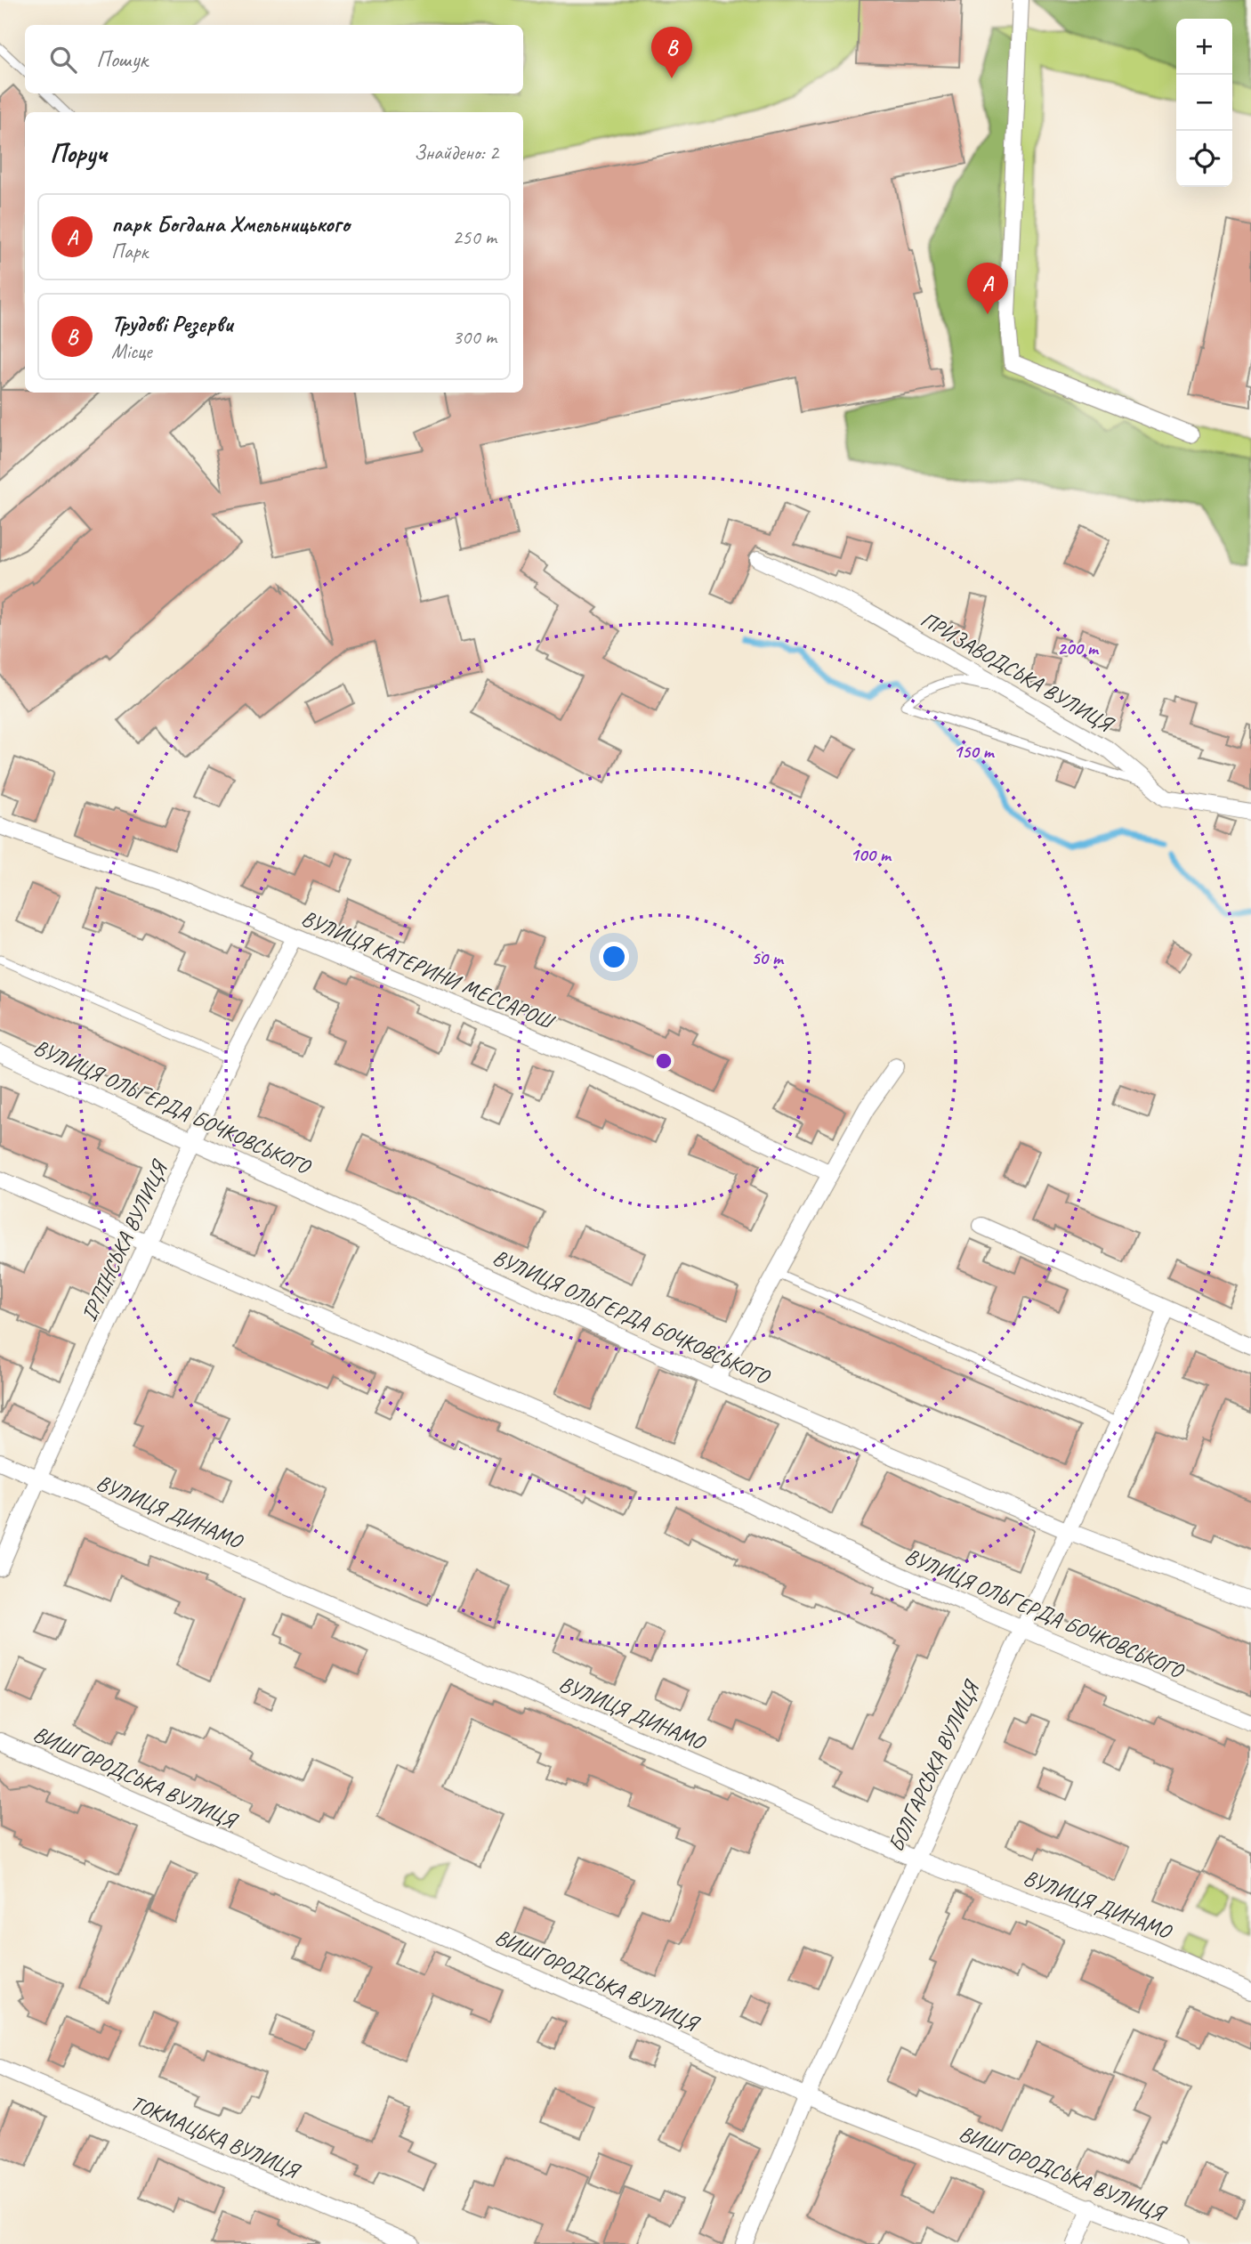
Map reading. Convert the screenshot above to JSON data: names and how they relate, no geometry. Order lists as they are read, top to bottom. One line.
{"streets":{"street":["ПРИЗАВОДСЬКА ВУЛИЦЯ","ВУЛИЦЯ КАТЕРИНИ МЕССАРОШ","ВУЛИЦЯ ОЛЬГЕРДА БОЧКОВСЬКОГО","ІРПІНСЬКА ВУЛИЦЯ","ВУЛИЦЯ ДИНАМО","БОЛГАРСЬКА ВУЛИЦЯ","ВИШГОРОДСЬКА ВУЛИЦЯ","ТОКМАЦЬКА ВУЛИЦЯ"]},"crossings":[["ВУЛИЦЯ КАТЕРИНИ МЕССАРОШ","ІРПІНСЬКА ВУЛИЦЯ"],["ВУЛИЦЯ ОЛЬГЕРДА БОЧКОВСЬКОГО","ІРПІНСЬКА ВУЛИЦЯ"],["ВУЛИЦЯ ОЛЬГЕРДА БОЧКОВСЬКОГО","БОЛГАРСЬКА ВУЛИЦЯ"],["ІРПІНСЬКА ВУЛИЦЯ","ВУЛИЦЯ ДИНАМО"],["ВУЛИЦЯ ДИНАМО","БОЛГАРСЬКА ВУЛИЦЯ"],["БОЛГАРСЬКА ВУЛИЦЯ","ВИШГОРОДСЬКА ВУЛИЦЯ"]],"page":{"map_buttons":["+","−"],"search":"Пошук","pins":["B","A"],"heading":["Поруч","Знайдено: 2"],"list":[{"mark":"A","name":"парк Богдана Хмельницького","note":"Парк","value":"250 m"},{"mark":"B","name":"Трудові Резерви","note":"Місце","value":"300 m"}]},"rings":["200 m","150 m","100 m","50 m"]}
